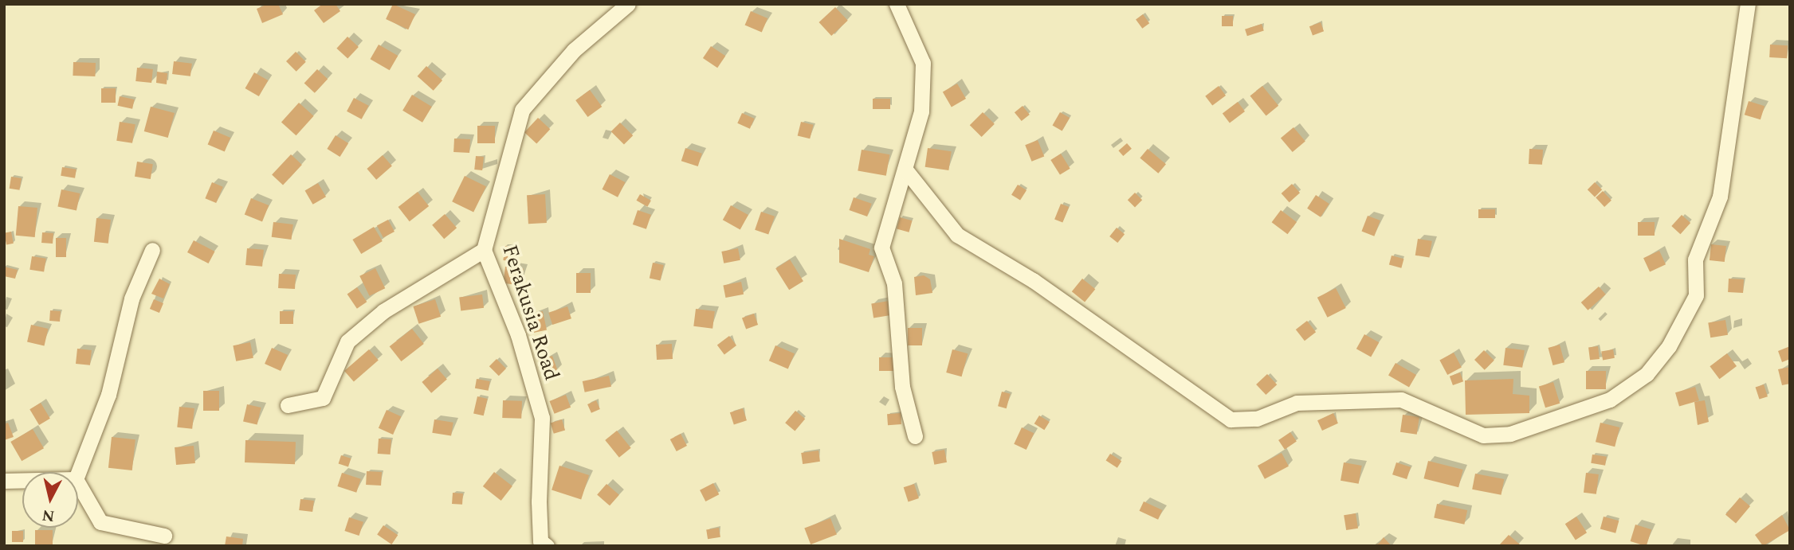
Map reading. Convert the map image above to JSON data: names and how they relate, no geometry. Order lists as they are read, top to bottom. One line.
{"streets":{"street":["Ferakusia Road"]},"north":"bottom"}
